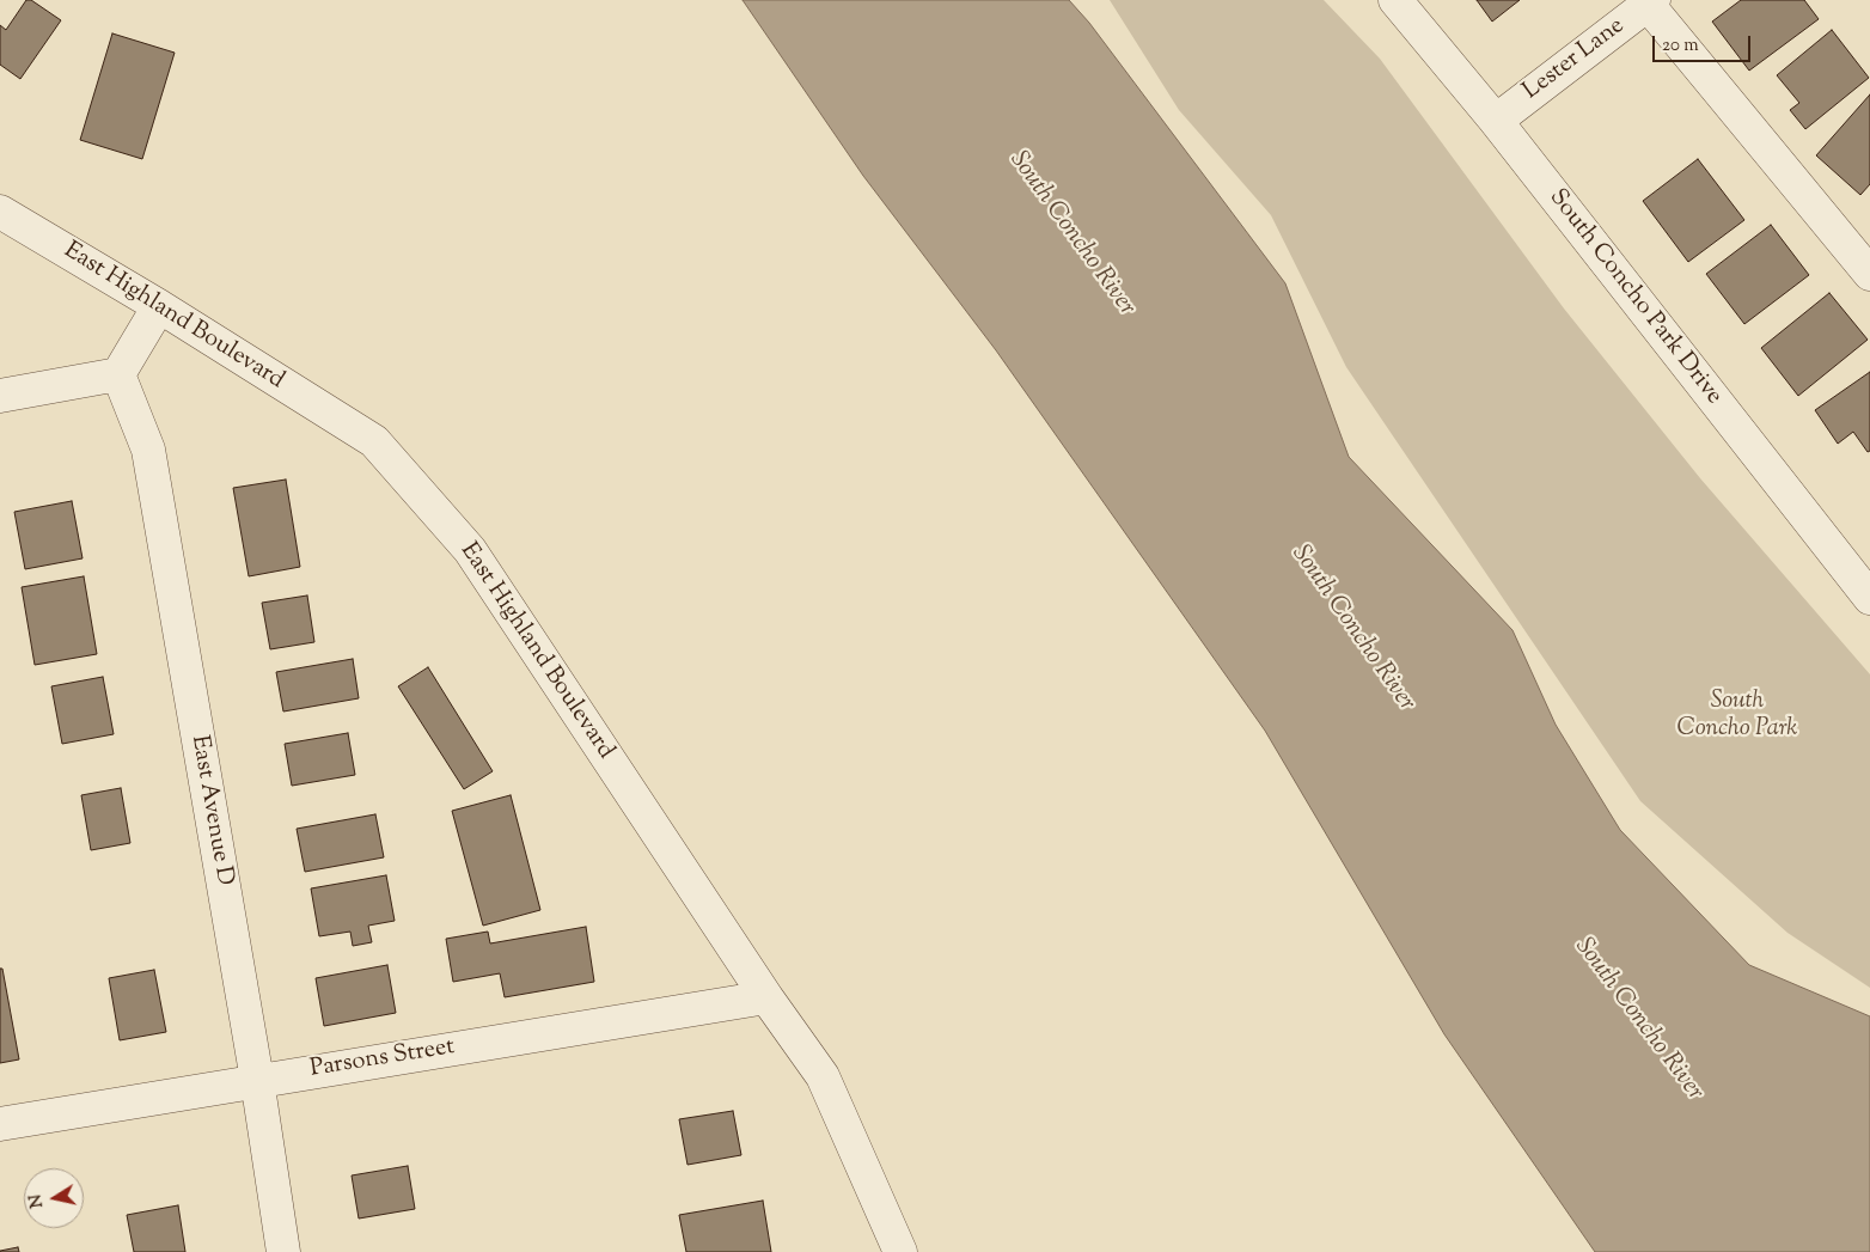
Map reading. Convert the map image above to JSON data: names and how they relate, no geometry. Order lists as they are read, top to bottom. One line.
{"streets":{"street":["Lester Lane","South Concho Park Drive","East Highland Boulevard","East Avenue D","Parsons Street"]},"crossings":[["Lester Lane","South Concho Park Drive"],["East Highland Boulevard","Parsons Street"],["East Avenue D","Parsons Street"]],"water":["South Concho River"],"parks":["South Concho Park"],"scale_bar":"20 m","north":"left"}
